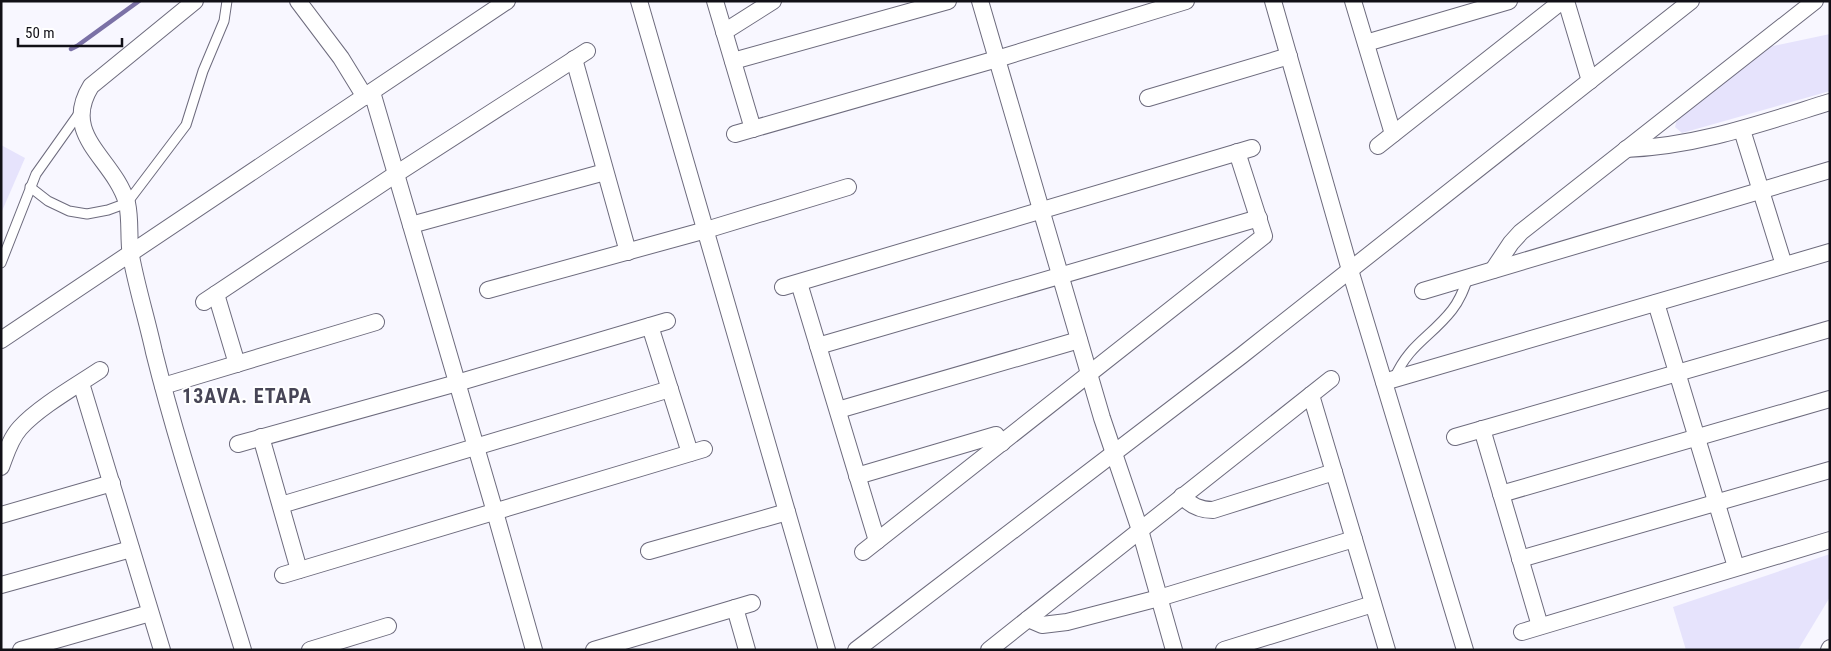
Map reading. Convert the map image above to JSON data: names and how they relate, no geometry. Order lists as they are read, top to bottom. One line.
{"districts":["13AVA. ETAPA"],"scale_bar":"50 m"}
